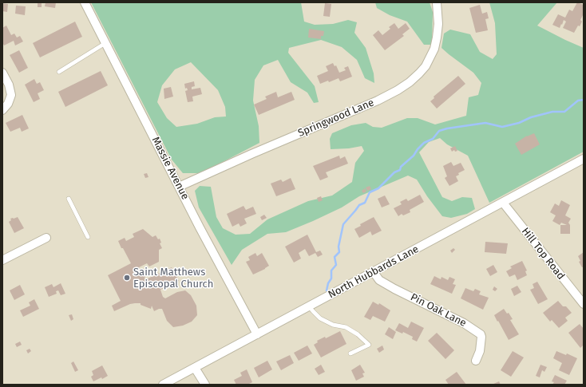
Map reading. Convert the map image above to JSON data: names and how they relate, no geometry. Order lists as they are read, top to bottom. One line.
{"streets":{"street":["Springwood Lane","Massie Avenue","Hill Top Road","North Hubbards Lane","Pin Oak Lane"]},"crossings":[["Springwood Lane","Massie Avenue"],["Massie Avenue","North Hubbards Lane"],["Hill Top Road","North Hubbards Lane"],["North Hubbards Lane","Pin Oak Lane"]],"places":["Saint Matthews Episcopal Church"]}
